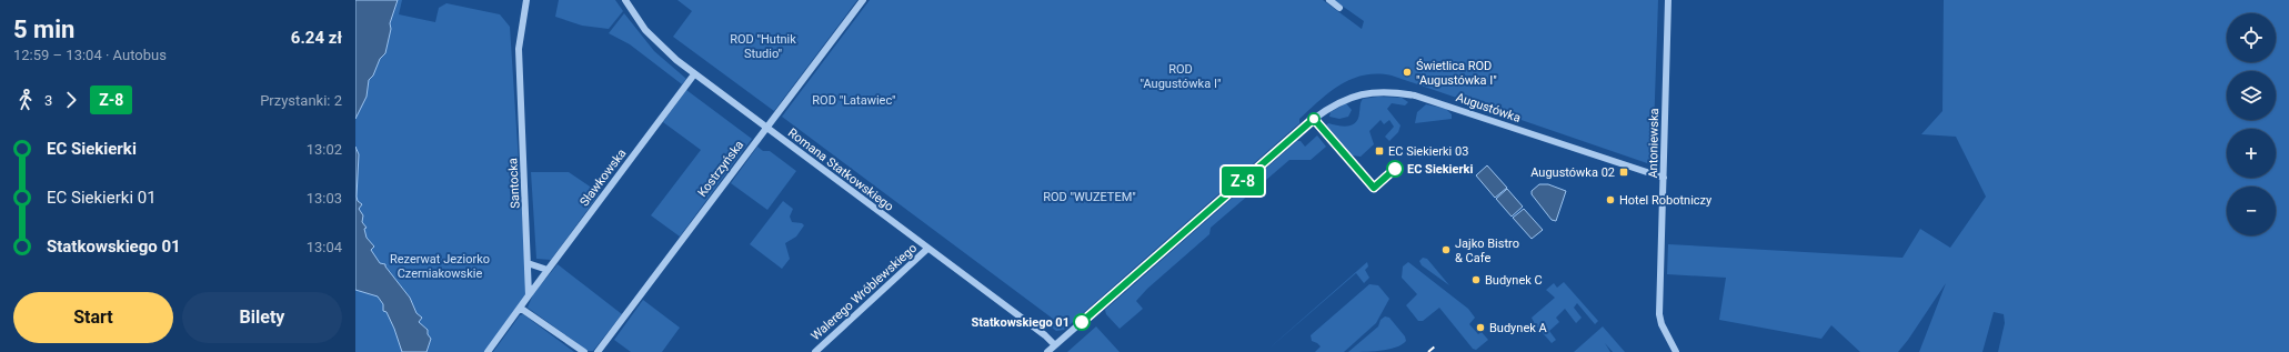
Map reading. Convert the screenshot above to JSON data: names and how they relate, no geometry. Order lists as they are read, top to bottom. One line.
{"streets":{"street":["Augustówka","Antoniewska","Kostrzyńska","Romana Statkowskiego","Sławkowska","Santocka","Walerego Wróblewskiego"]},"crossings":[["Augustówka","Antoniewska"],["Augustówka","Romana Statkowskiego"],["Kostrzyńska","Romana Statkowskiego"],["Romana Statkowskiego","Sławkowska"],["Romana Statkowskiego","Walerego Wróblewskiego"],["Sławkowska","Santocka"]],"parks":["ROD \"Hutnik Studio\"","ROD \"Augustówka I\"","ROD \"Latawiec\"","ROD \"WUZETEM\"","Rezerwat Jeziorko Czerniakowskie"],"places":{"other":["Świetlica ROD \"Augustówka I\"","EC Siekierki","Hotel Robotniczy","Jajko Bistro & Cafe","Budynek C","Statkowskiego 01","Budynek A"],"transit":["EC Siekierki 03","Augustówka 02"]},"lines":["bus line Z-8"],"page":{"heading":["5 min","12:59 – 13:04 · Autobus","6.24 zł"],"on_map":"Z-8","map_buttons":["+","−"],"legs":["3","Z-8","Przystanki: 2"],"list":[{"name":"EC Siekierki","value":"13:02"},{"name":"EC Siekierki 01","value":"13:03"},{"name":"Statkowskiego 01","value":"13:04"}],"buttons":["Start","Bilety"]}}
